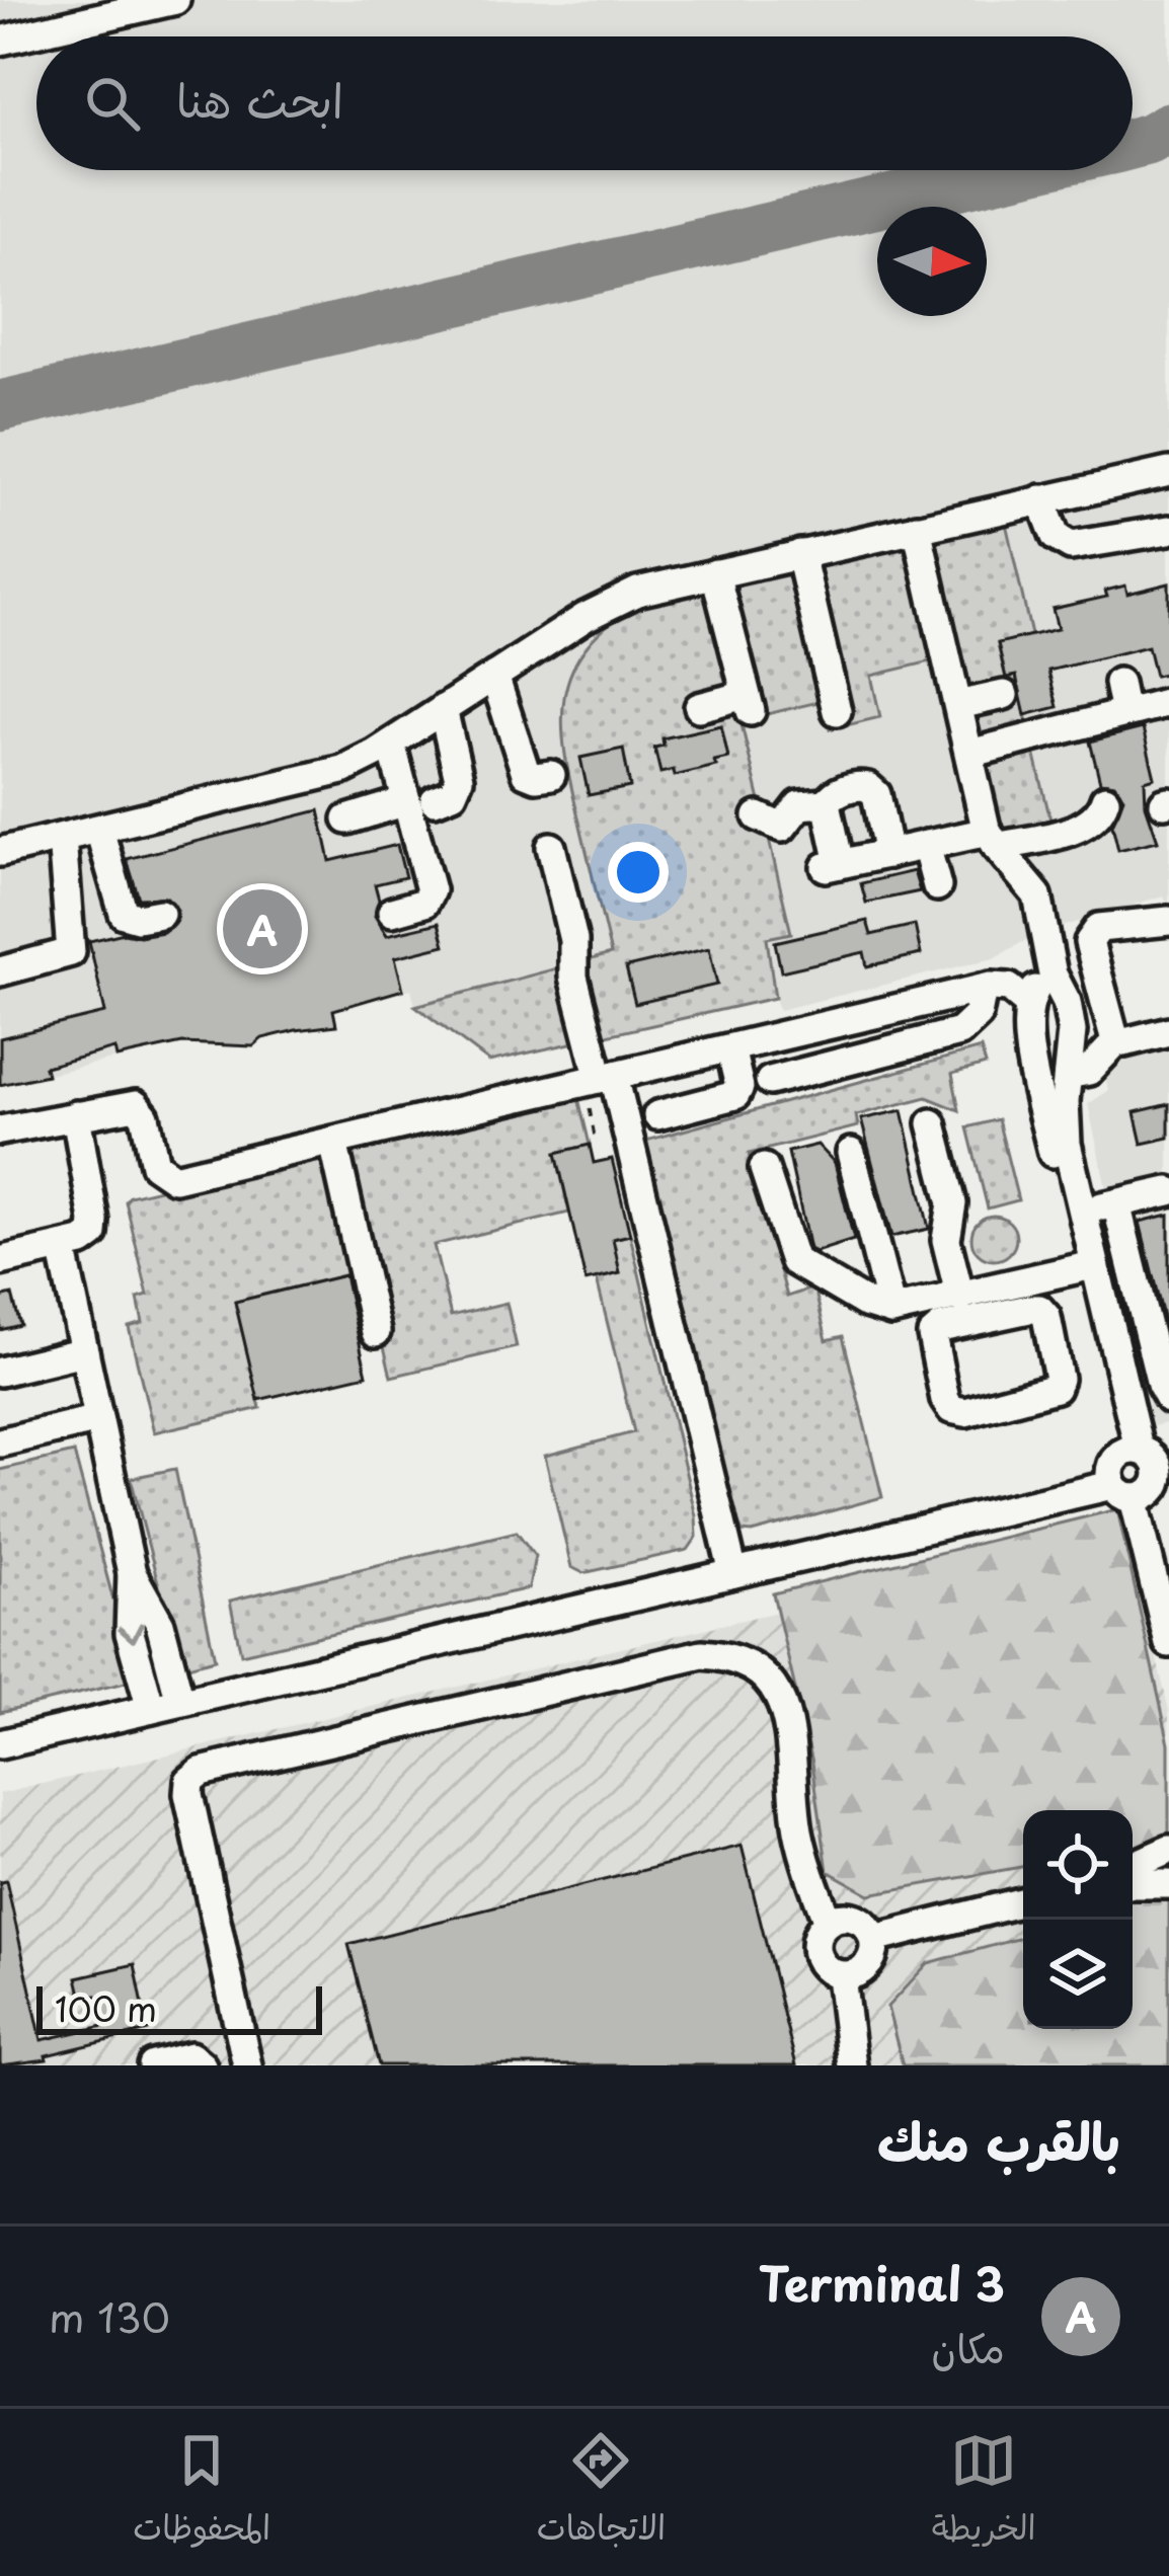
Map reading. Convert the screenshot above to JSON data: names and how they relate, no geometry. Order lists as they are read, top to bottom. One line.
{"scale_bar":"100 m","north":"right","page":{"search":"ابحث هنا","pins":"A","scale":"100 m","heading":"بالقرب منك","list":[{"mark":"A","name":"Terminal 3","note":"مكان","value":"130 m"}],"nav":["الخريطة","الاتجاهات","المحفوظات"]}}
